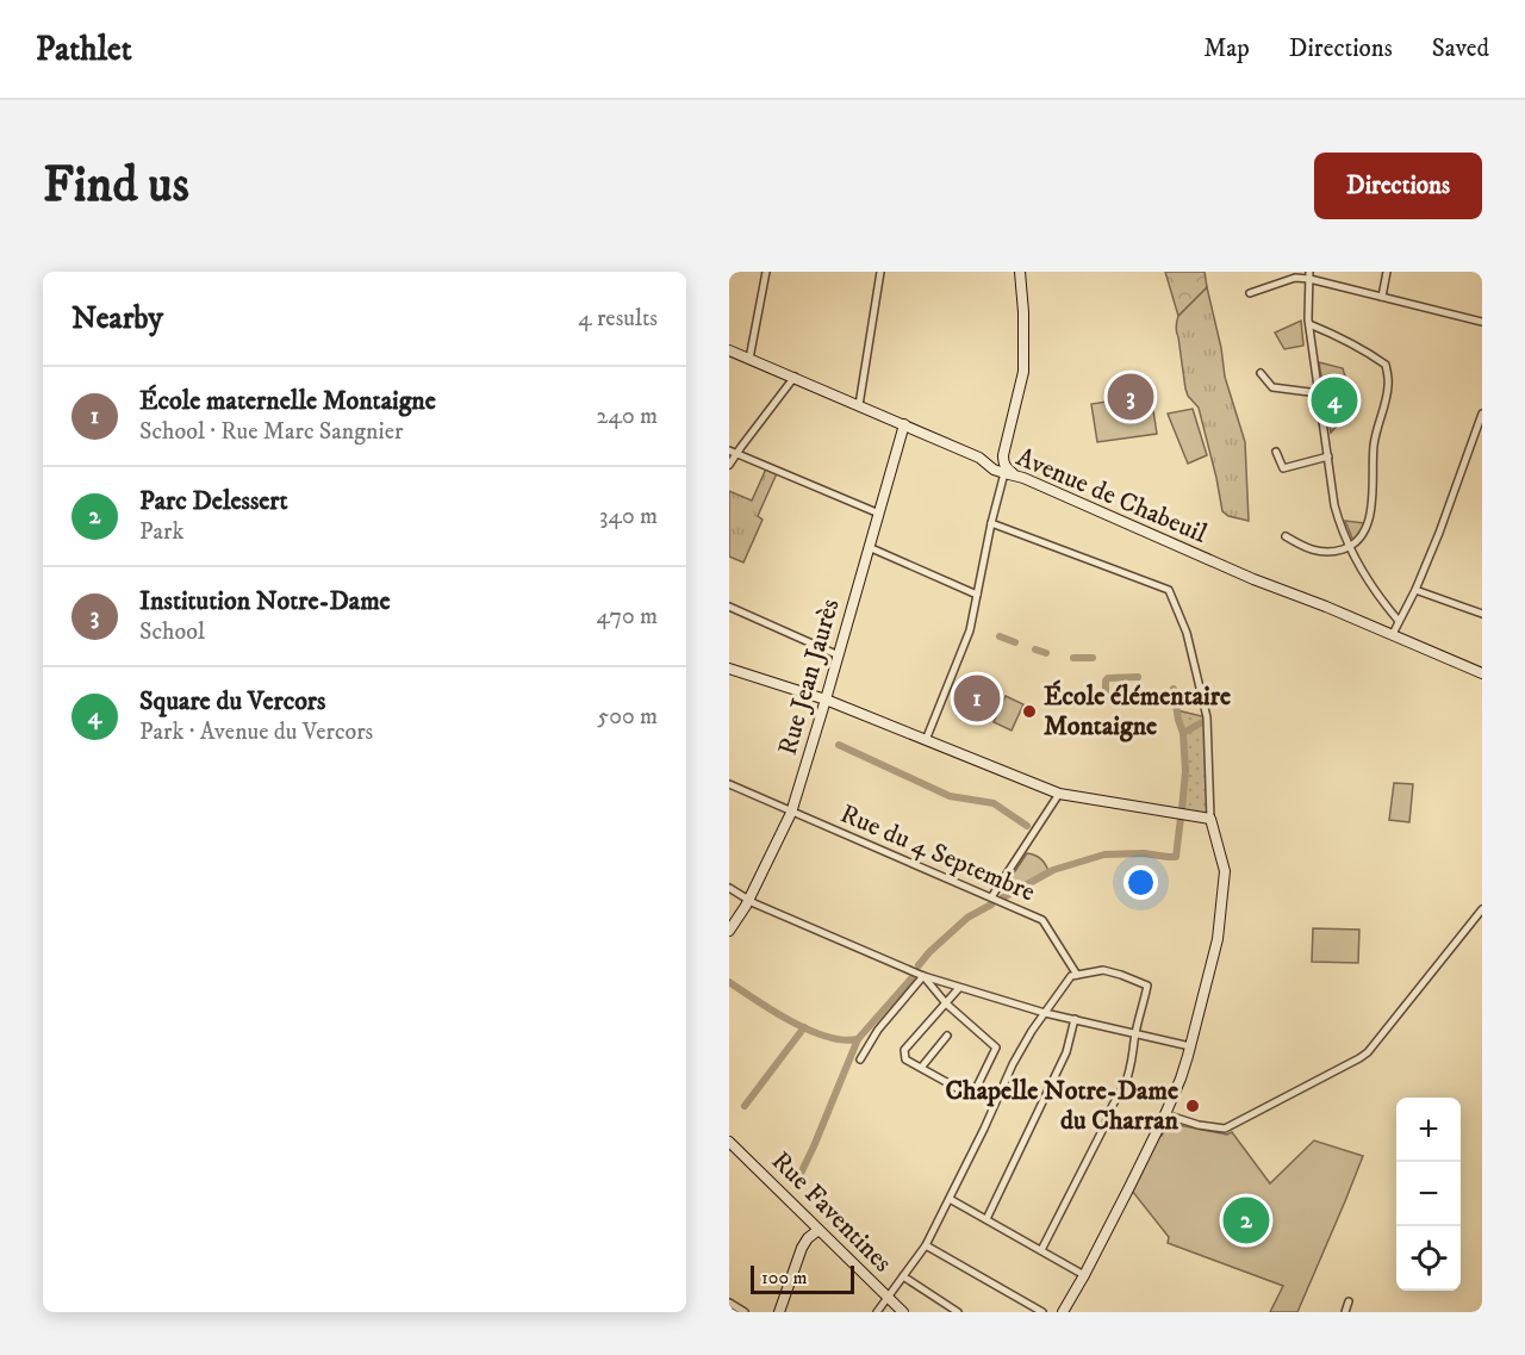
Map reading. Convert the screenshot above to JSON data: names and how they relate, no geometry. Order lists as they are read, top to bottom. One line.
{"streets":{"street":["Avenue de Chabeuil","Rue Jean Jaurès","Rue du 4 Septembre","Rue Faventines"]},"crossings":[["Avenue de Chabeuil","Rue Jean Jaurès"],["Rue Jean Jaurès","Rue du 4 Septembre"]],"places":["École élémentaire Montaigne","Chapelle Notre-Dame du Charran"],"scale_bar":"100 m","page":{"header":"Pathlet","nav":["Map","Directions","Saved"],"buttons":"Directions","title":"Find us","heading":["Nearby","4 results"],"list":[{"mark":"1","name":"École maternelle Montaigne","note":"School · Rue Marc Sangnier","value":"240 m"},{"mark":"2","name":"Parc Delessert","note":"Park","value":"340 m"},{"mark":"3","name":"Institution Notre-Dame","note":"School","value":"470 m"},{"mark":"4","name":"Square du Vercors","note":"Park · Avenue du Vercors","value":"500 m"}],"pins":["3","4","1","2"],"map_buttons":["+","−"],"scale":"100 m"}}
